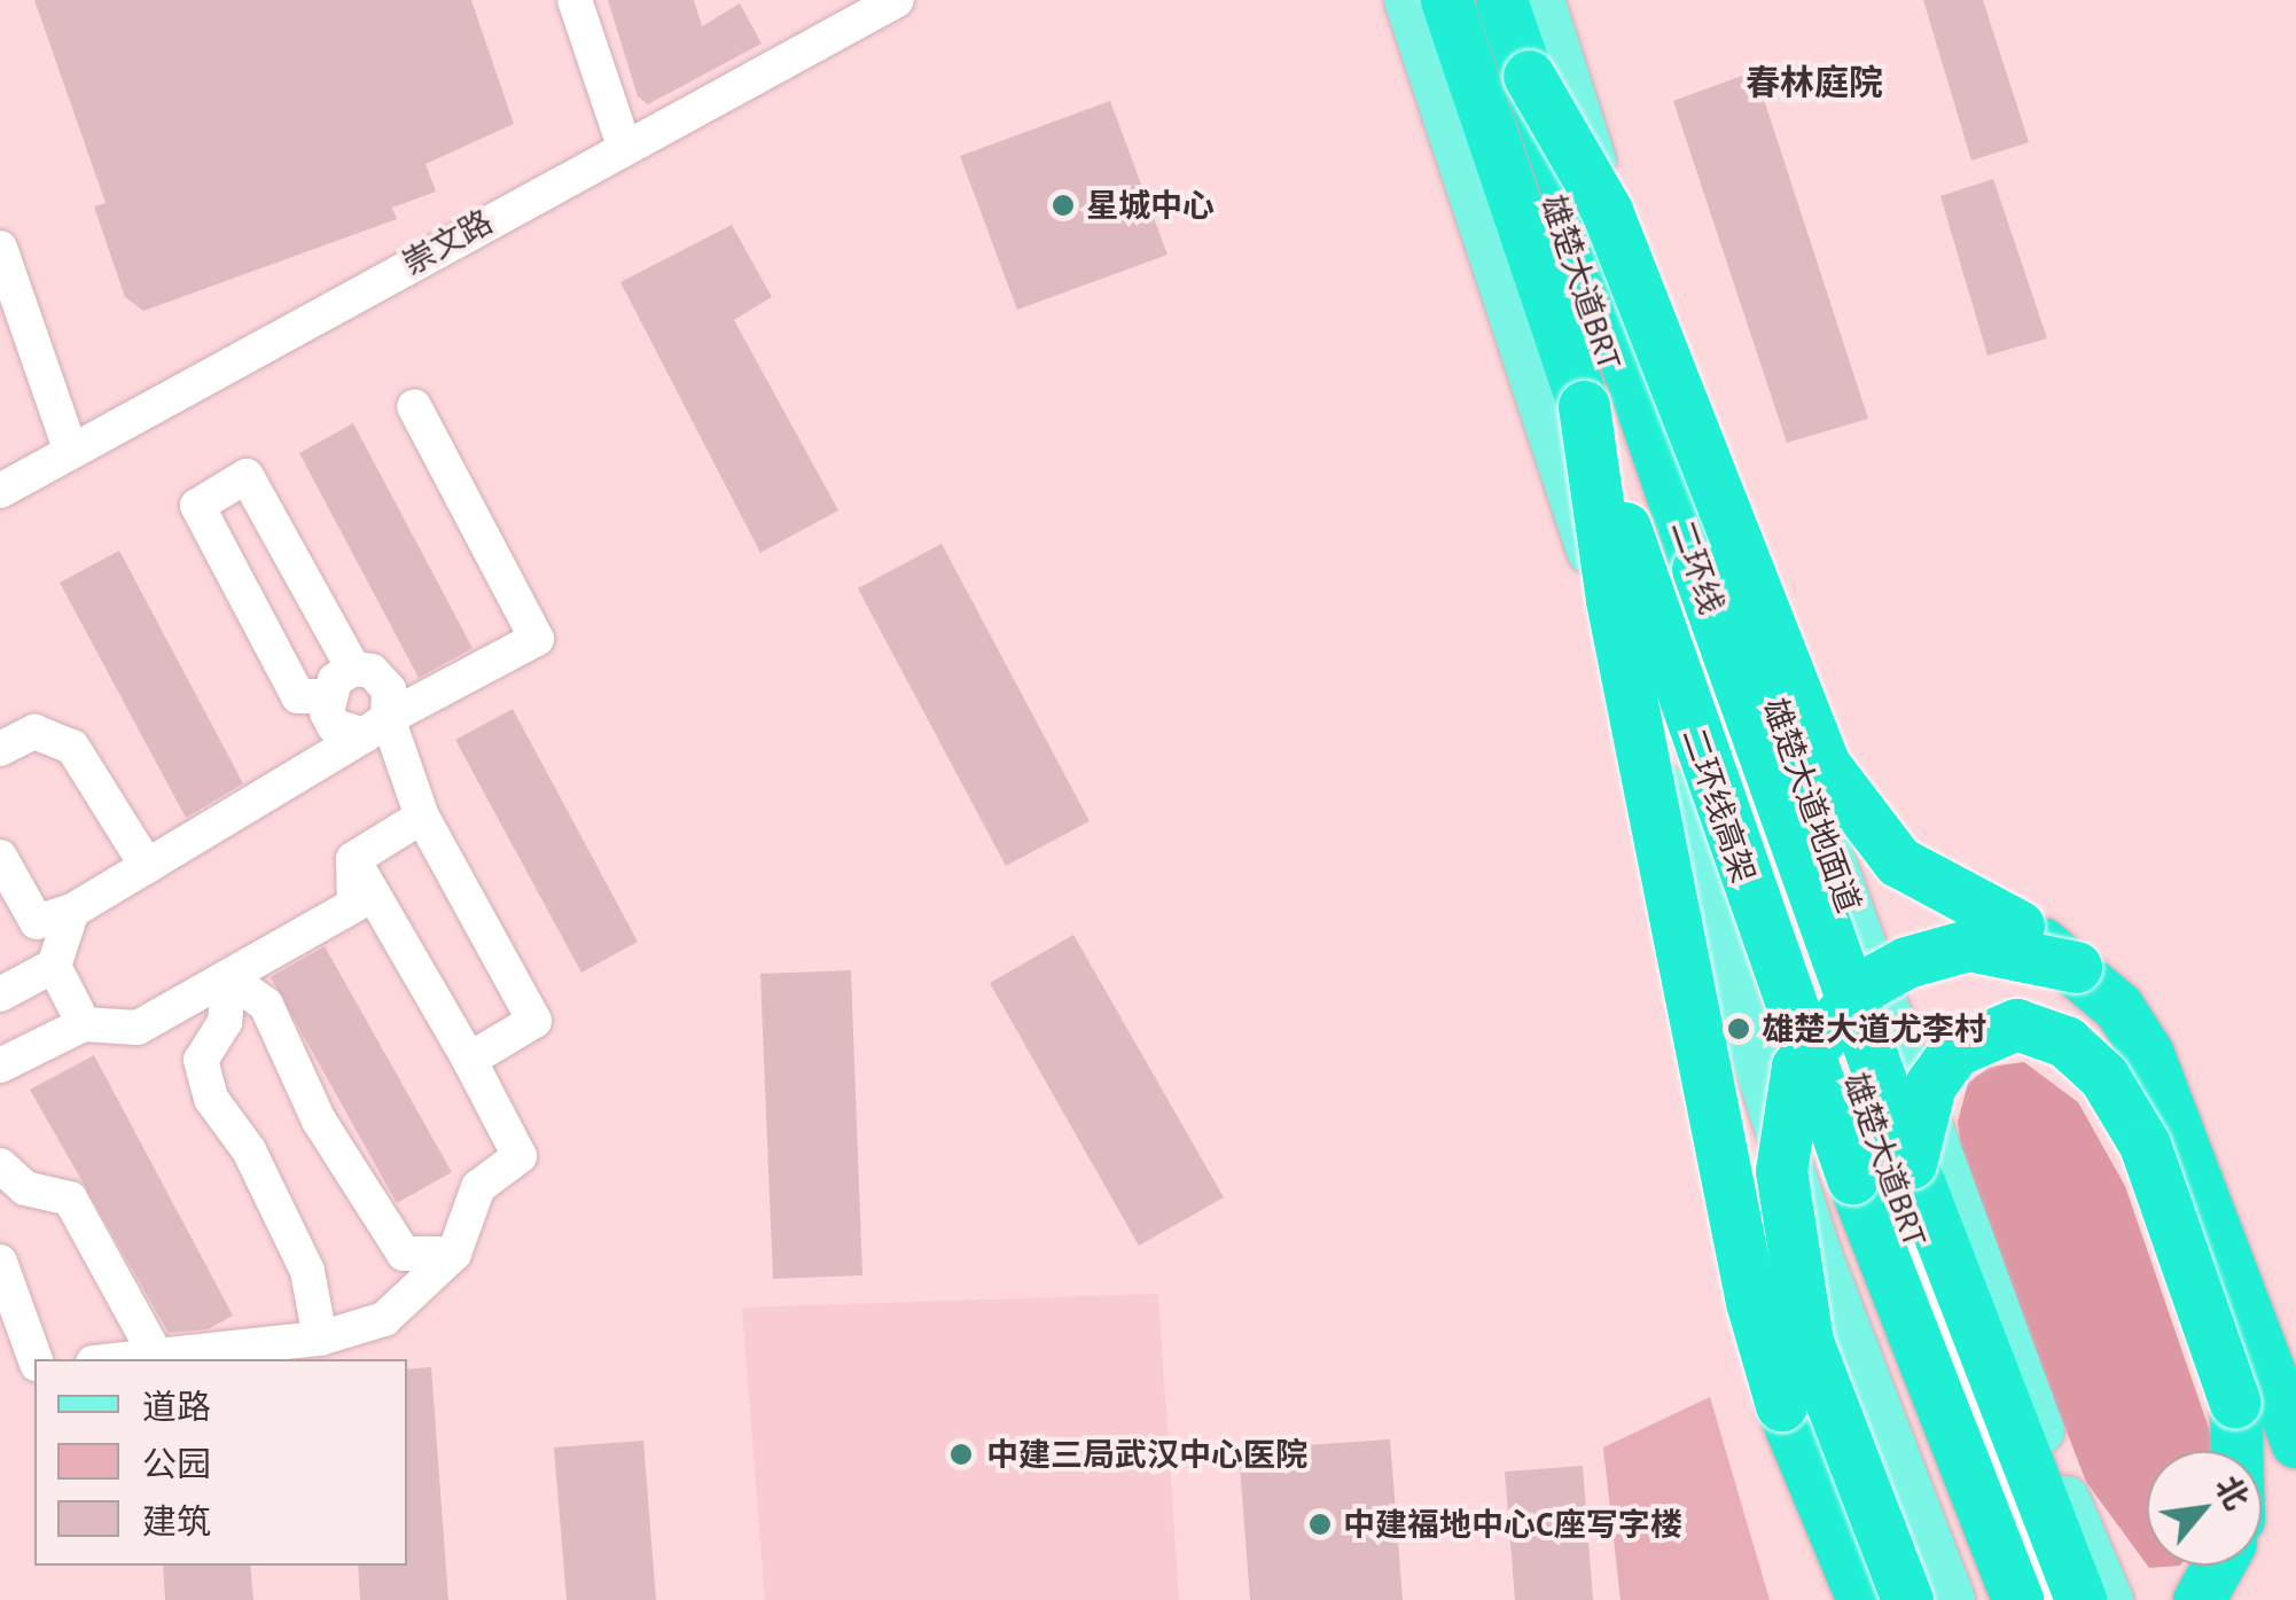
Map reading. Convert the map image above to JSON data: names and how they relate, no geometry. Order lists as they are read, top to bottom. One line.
{"streets":{"highway":["二环线","二环线高架"],"main road":["雄楚大道地面道"],"street":["崇文路","雄楚大道BRT"]},"districts":["春林庭院"],"places":["星城中心","雄楚大道尤李村","中建三局武汉中心医院","中建福地中心C座写字楼"],"legend":["道路","公园","建筑"],"north":"top right"}
